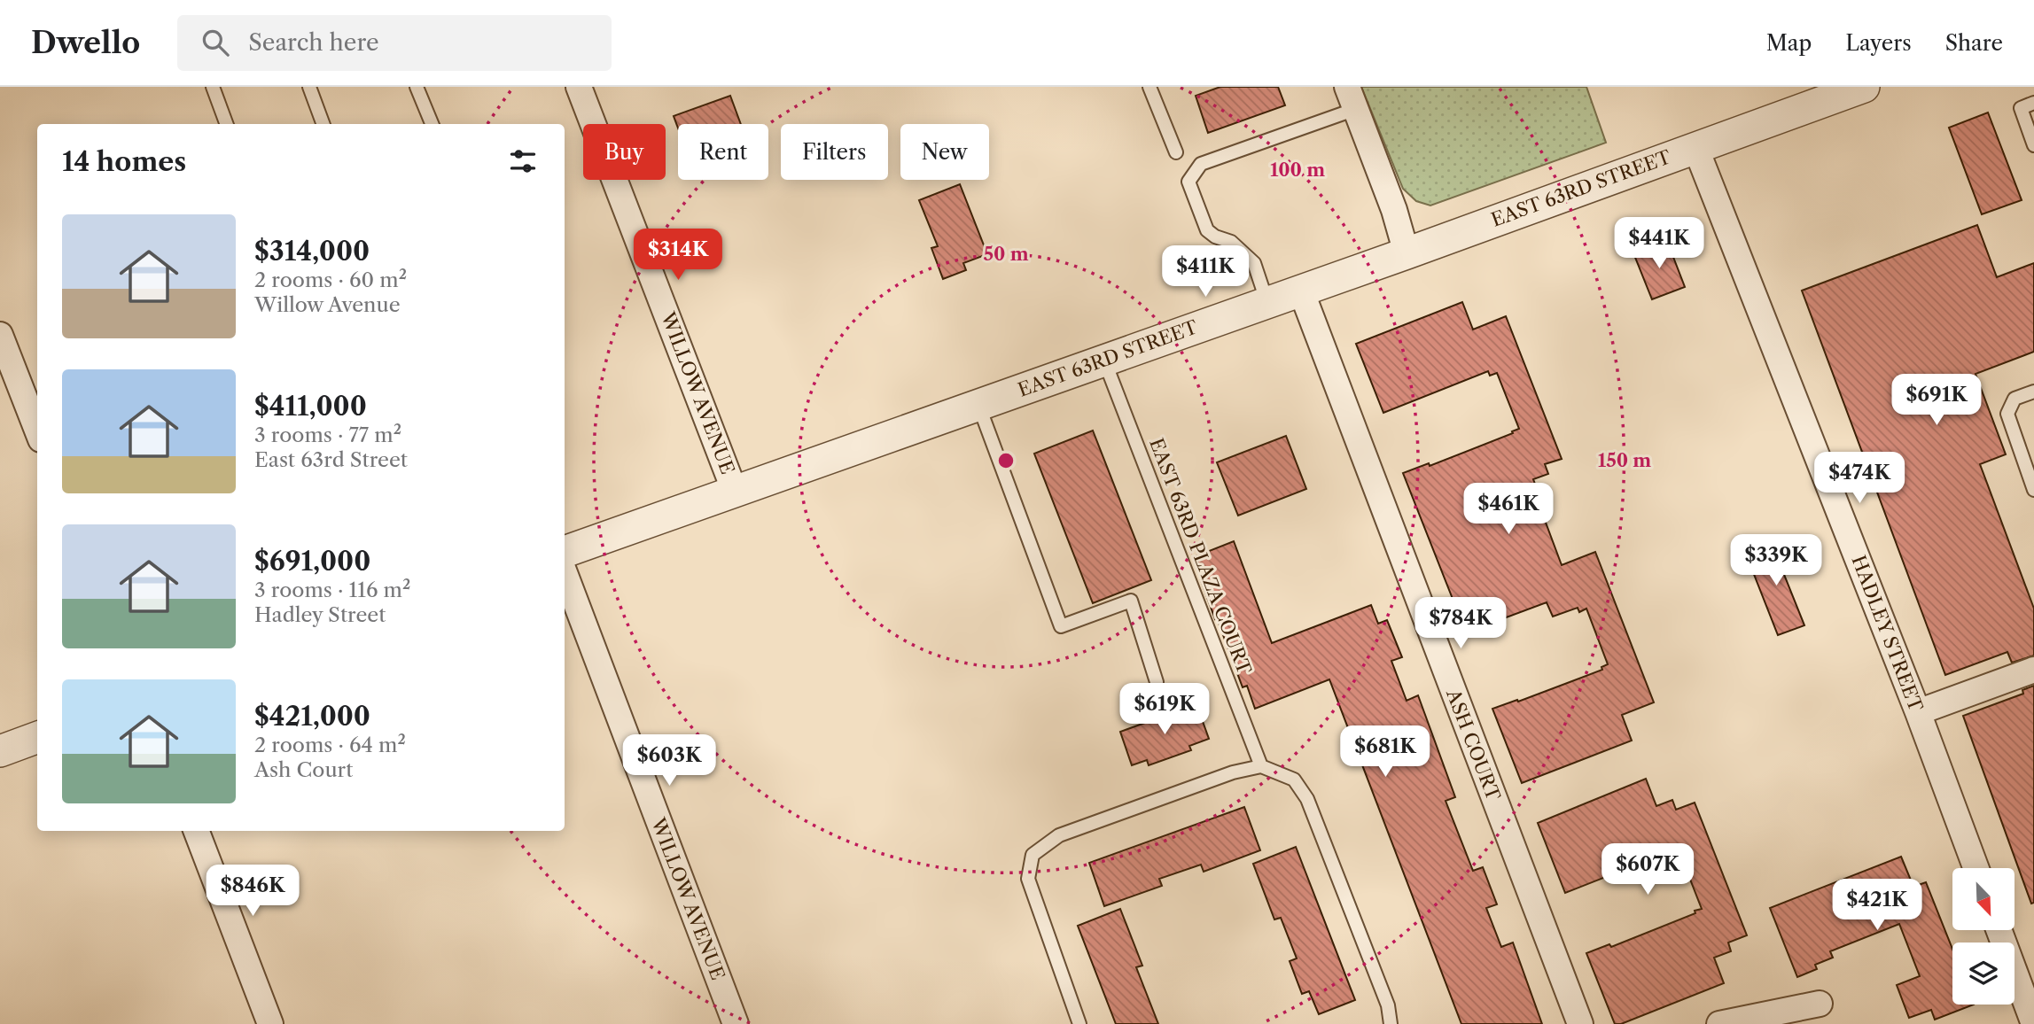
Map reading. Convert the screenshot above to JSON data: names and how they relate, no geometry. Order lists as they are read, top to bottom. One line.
{"streets":{"street":["EAST 63RD STREET","WILLOW AVENUE","HADLEY STREET","ASH COURT"],"lane":["EAST 63RD PLAZA COURT"]},"crossings":[["EAST 63RD STREET","WILLOW AVENUE"],["EAST 63RD STREET","EAST 63RD PLAZA COURT"],["EAST 63RD STREET","HADLEY STREET"],["EAST 63RD STREET","ASH COURT"]],"north":"bottom right","page":{"header":"Dwello","search":"Search here","nav":["Map","Layers","Share"],"chip":["Buy","Rent","Filters","New"],"heading":"14 homes","list":[{"name":"$314,000","note":"2 rooms · 60 m² · Willow Avenue"},{"name":"$411,000","note":"3 rooms · 77 m² · East 63rd Street"},{"name":"$691,000","note":"3 rooms · 116 m² · Hadley Street"},{"name":"$421,000","note":"2 rooms · 64 m² · Ash Court"}],"price":["$441K","$314K","$411K","$691K","$474K","$461K","$339K","$784K","$619K","$681K","$603K","$607K","$846K","$421K"]},"rings":["100 m","50 m","150 m"]}
